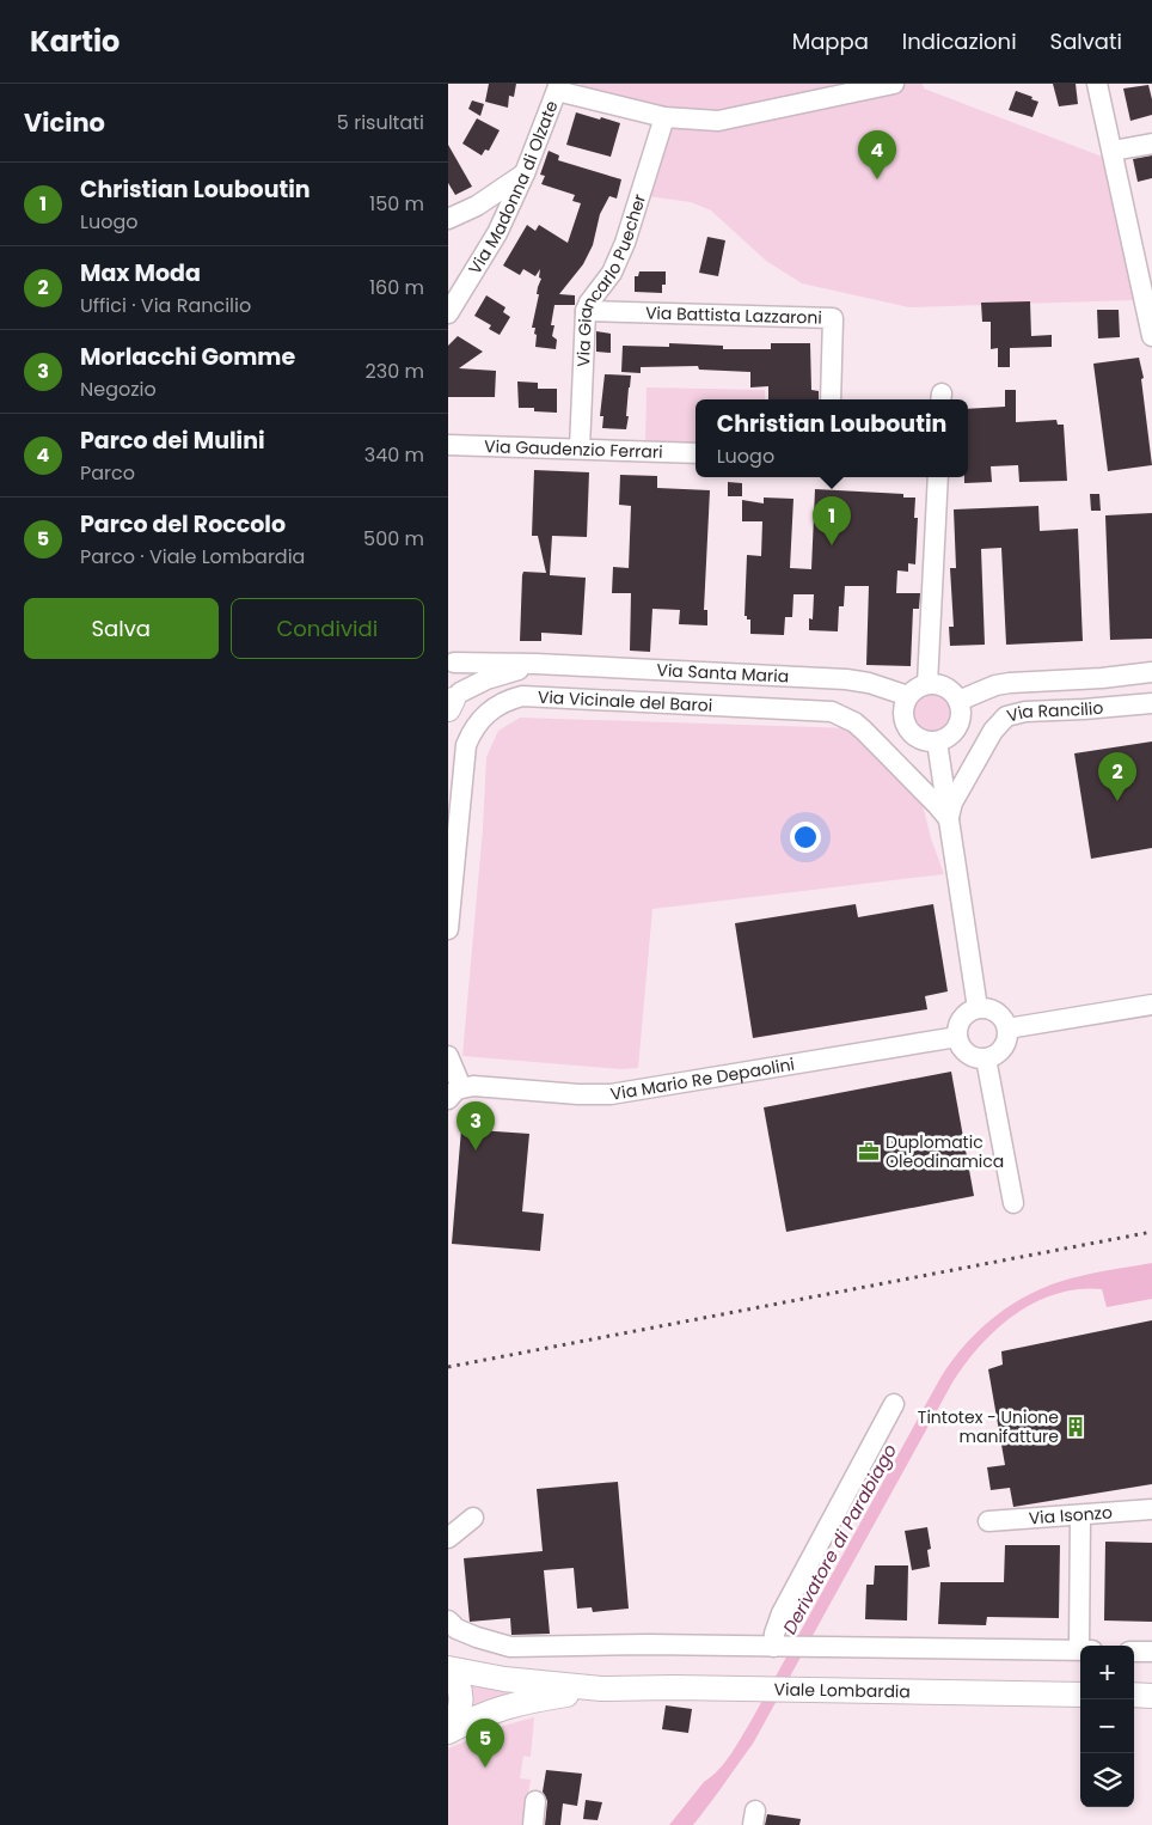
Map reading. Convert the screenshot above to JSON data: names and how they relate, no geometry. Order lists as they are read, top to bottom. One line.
{"streets":{"main road":["Viale Lombardia"],"street":["Via Madonna di Olzate","Via Giancarlo Puecher","Via Battista Lazzaroni","Via Gaudenzio Ferrari","Via Santa Maria","Via Vicinale del Baroi","Via Rancilio","Via Mario Re Depaolini","Via Isonzo"]},"crossings":[["Via Giancarlo Puecher","Via Battista Lazzaroni"],["Via Giancarlo Puecher","Via Gaudenzio Ferrari"],["Via Vicinale del Baroi","Via Rancilio"]],"water":["Derivatore di Parabiago"],"places":{"office":["Duplomatic Oleodinamica"],"building":["Tintotex - Unione manifatture"]},"page":{"header":"Kartio","nav":["Mappa","Indicazioni","Salvati"],"heading":["Vicino","5 risultati"],"pins":["4","1","2","3","5"],"list":[{"mark":"1","name":"Christian Louboutin","note":"Luogo","value":"150 m"},{"mark":"2","name":"Max Moda","note":"Uffici · Via Rancilio","value":"160 m"},{"mark":"3","name":"Morlacchi Gomme","note":"Negozio","value":"230 m"},{"mark":"4","name":"Parco dei Mulini","note":"Parco","value":"340 m"},{"mark":"5","name":"Parco del Roccolo","note":"Parco · Viale Lombardia","value":"500 m"}],"popup":["Christian Louboutin","Luogo"],"buttons":["Salva","Condividi"],"map_buttons":["+","−"]}}
